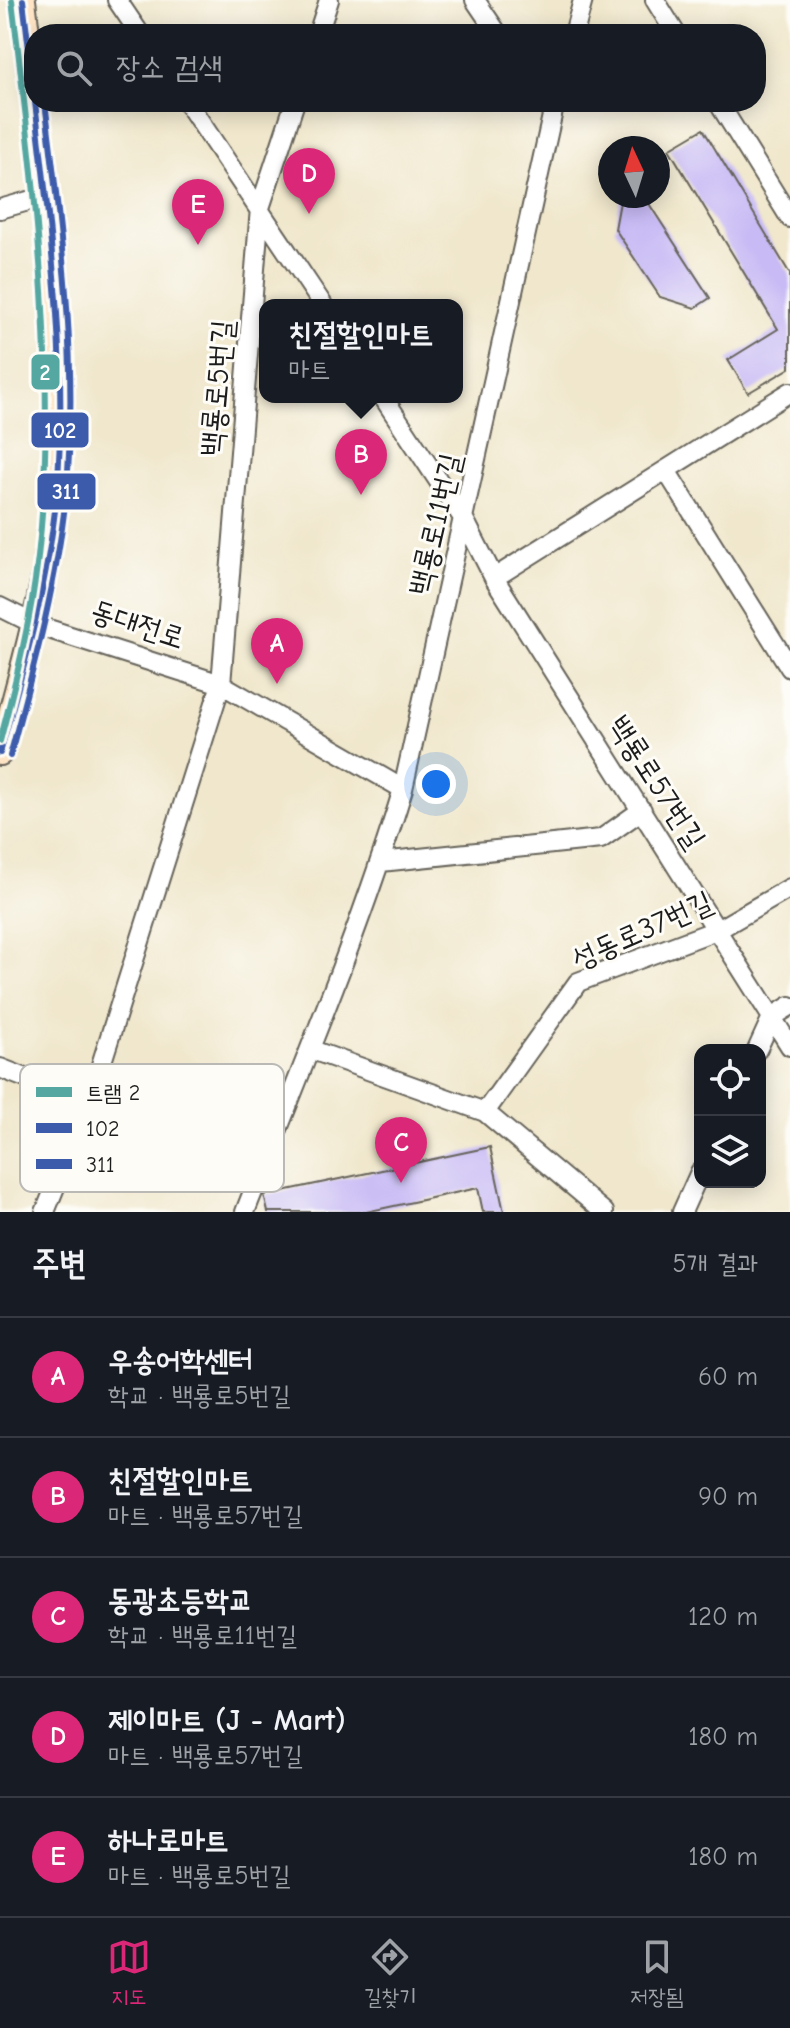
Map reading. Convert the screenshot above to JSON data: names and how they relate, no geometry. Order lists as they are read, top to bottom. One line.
{"streets":{"street":["백룡로5번길","백룡로11번길","동대전로","백룡로57번길","성동로37번길"]},"crossings":[["백룡로5번길","동대전로"],["백룡로11번길","백룡로57번길"],["백룡로57번길","성동로37번길"]],"lines":["tram line 2","transit line 102","transit line 311"],"legend":["트램 2","102","311"],"north":"top","page":{"search":"장소 검색","pins":["D","E","B","A","C"],"popup":["친절할인마트","마트"],"heading":["주변","5개 결과"],"list":[{"mark":"A","name":"우송어학센터","note":"학교 · 백룡로5번길","value":"60 m"},{"mark":"B","name":"친절할인마트","note":"마트 · 백룡로57번길","value":"90 m"},{"mark":"C","name":"동광초등학교","note":"학교 · 백룡로11번길","value":"120 m"},{"mark":"D","name":"제이마트 (J - Mart)","note":"마트 · 백룡로57번길","value":"180 m"},{"mark":"E","name":"하나로마트","note":"마트 · 백룡로5번길","value":"180 m"}],"nav":["지도","길찾기","저장됨"]}}
